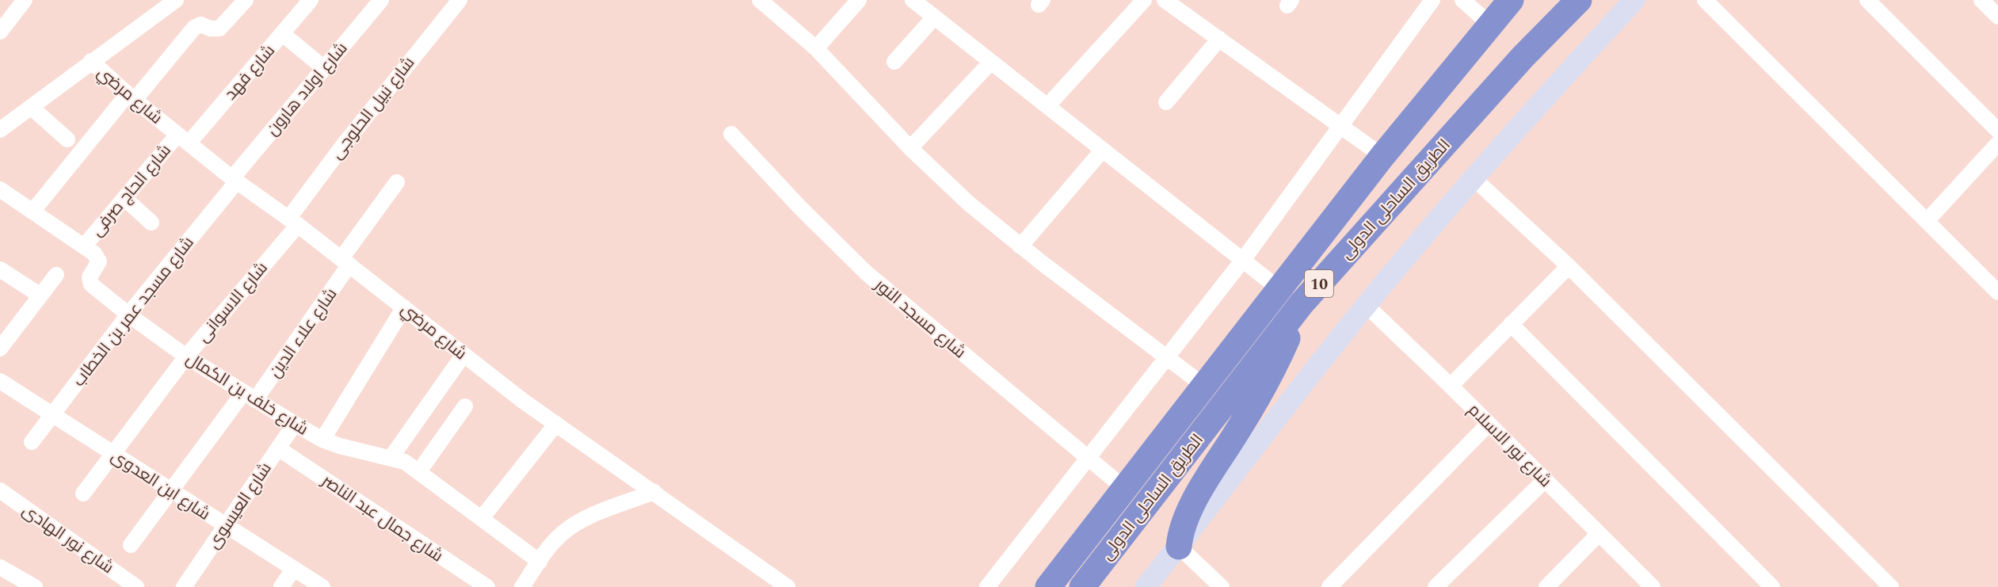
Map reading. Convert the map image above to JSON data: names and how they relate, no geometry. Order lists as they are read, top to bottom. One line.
{"streets":{"highway":["الطريق الساحلى الدولى","10"],"street":["شارع فهد","شارع اولاد هارون","شارع مرضي","شارع نبيل الحلوجى","شارع الحاج صرفى","شارع الاسوانى","شارع مسجد عمر بن الخطاب","شارع مسجد النور","شارع علاء الدين","شارع خلف بن الكمال","شارع نور الاسلام","شارع ابن العدوى","شارع العيسوى","شارع جمال عبد الناصر","شارع نور الهادى"]},"crossings":[["شارع فهد","شارع مرضي"],["شارع فهد","شارع الحاج صرفى"],["شارع اولاد هارون","شارع مرضي"],["شارع اولاد هارون","شارع مسجد عمر بن الخطاب"],["شارع مرضي","شارع نبيل الحلوجى"],["شارع مرضي","شارع الحاج صرفى"],["شارع مرضي","شارع الاسوانى"],["شارع مرضي","شارع مسجد عمر بن الخطاب"],["شارع مرضي","شارع علاء الدين"],["شارع نبيل الحلوجى","شارع الاسوانى"],["شارع الحاج صرفى","شارع خلف بن الكمال"],["الطريق الساحلى الدولى","شارع مسجد النور"],["شارع الاسوانى","شارع خلف بن الكمال"],["شارع الاسوانى","شارع ابن العدوى"],["شارع مسجد عمر بن الخطاب","شارع خلف بن الكمال"],["شارع مسجد عمر بن الخطاب","شارع ابن العدوى"],["شارع علاء الدين","شارع خلف بن الكمال"],["شارع علاء الدين","شارع ابن العدوى"],["شارع خلف بن الكمال","شارع العيسوى"],["شارع ابن العدوى","شارع العيسوى"],["شارع العيسوى","شارع جمال عبد الناصر"]]}
